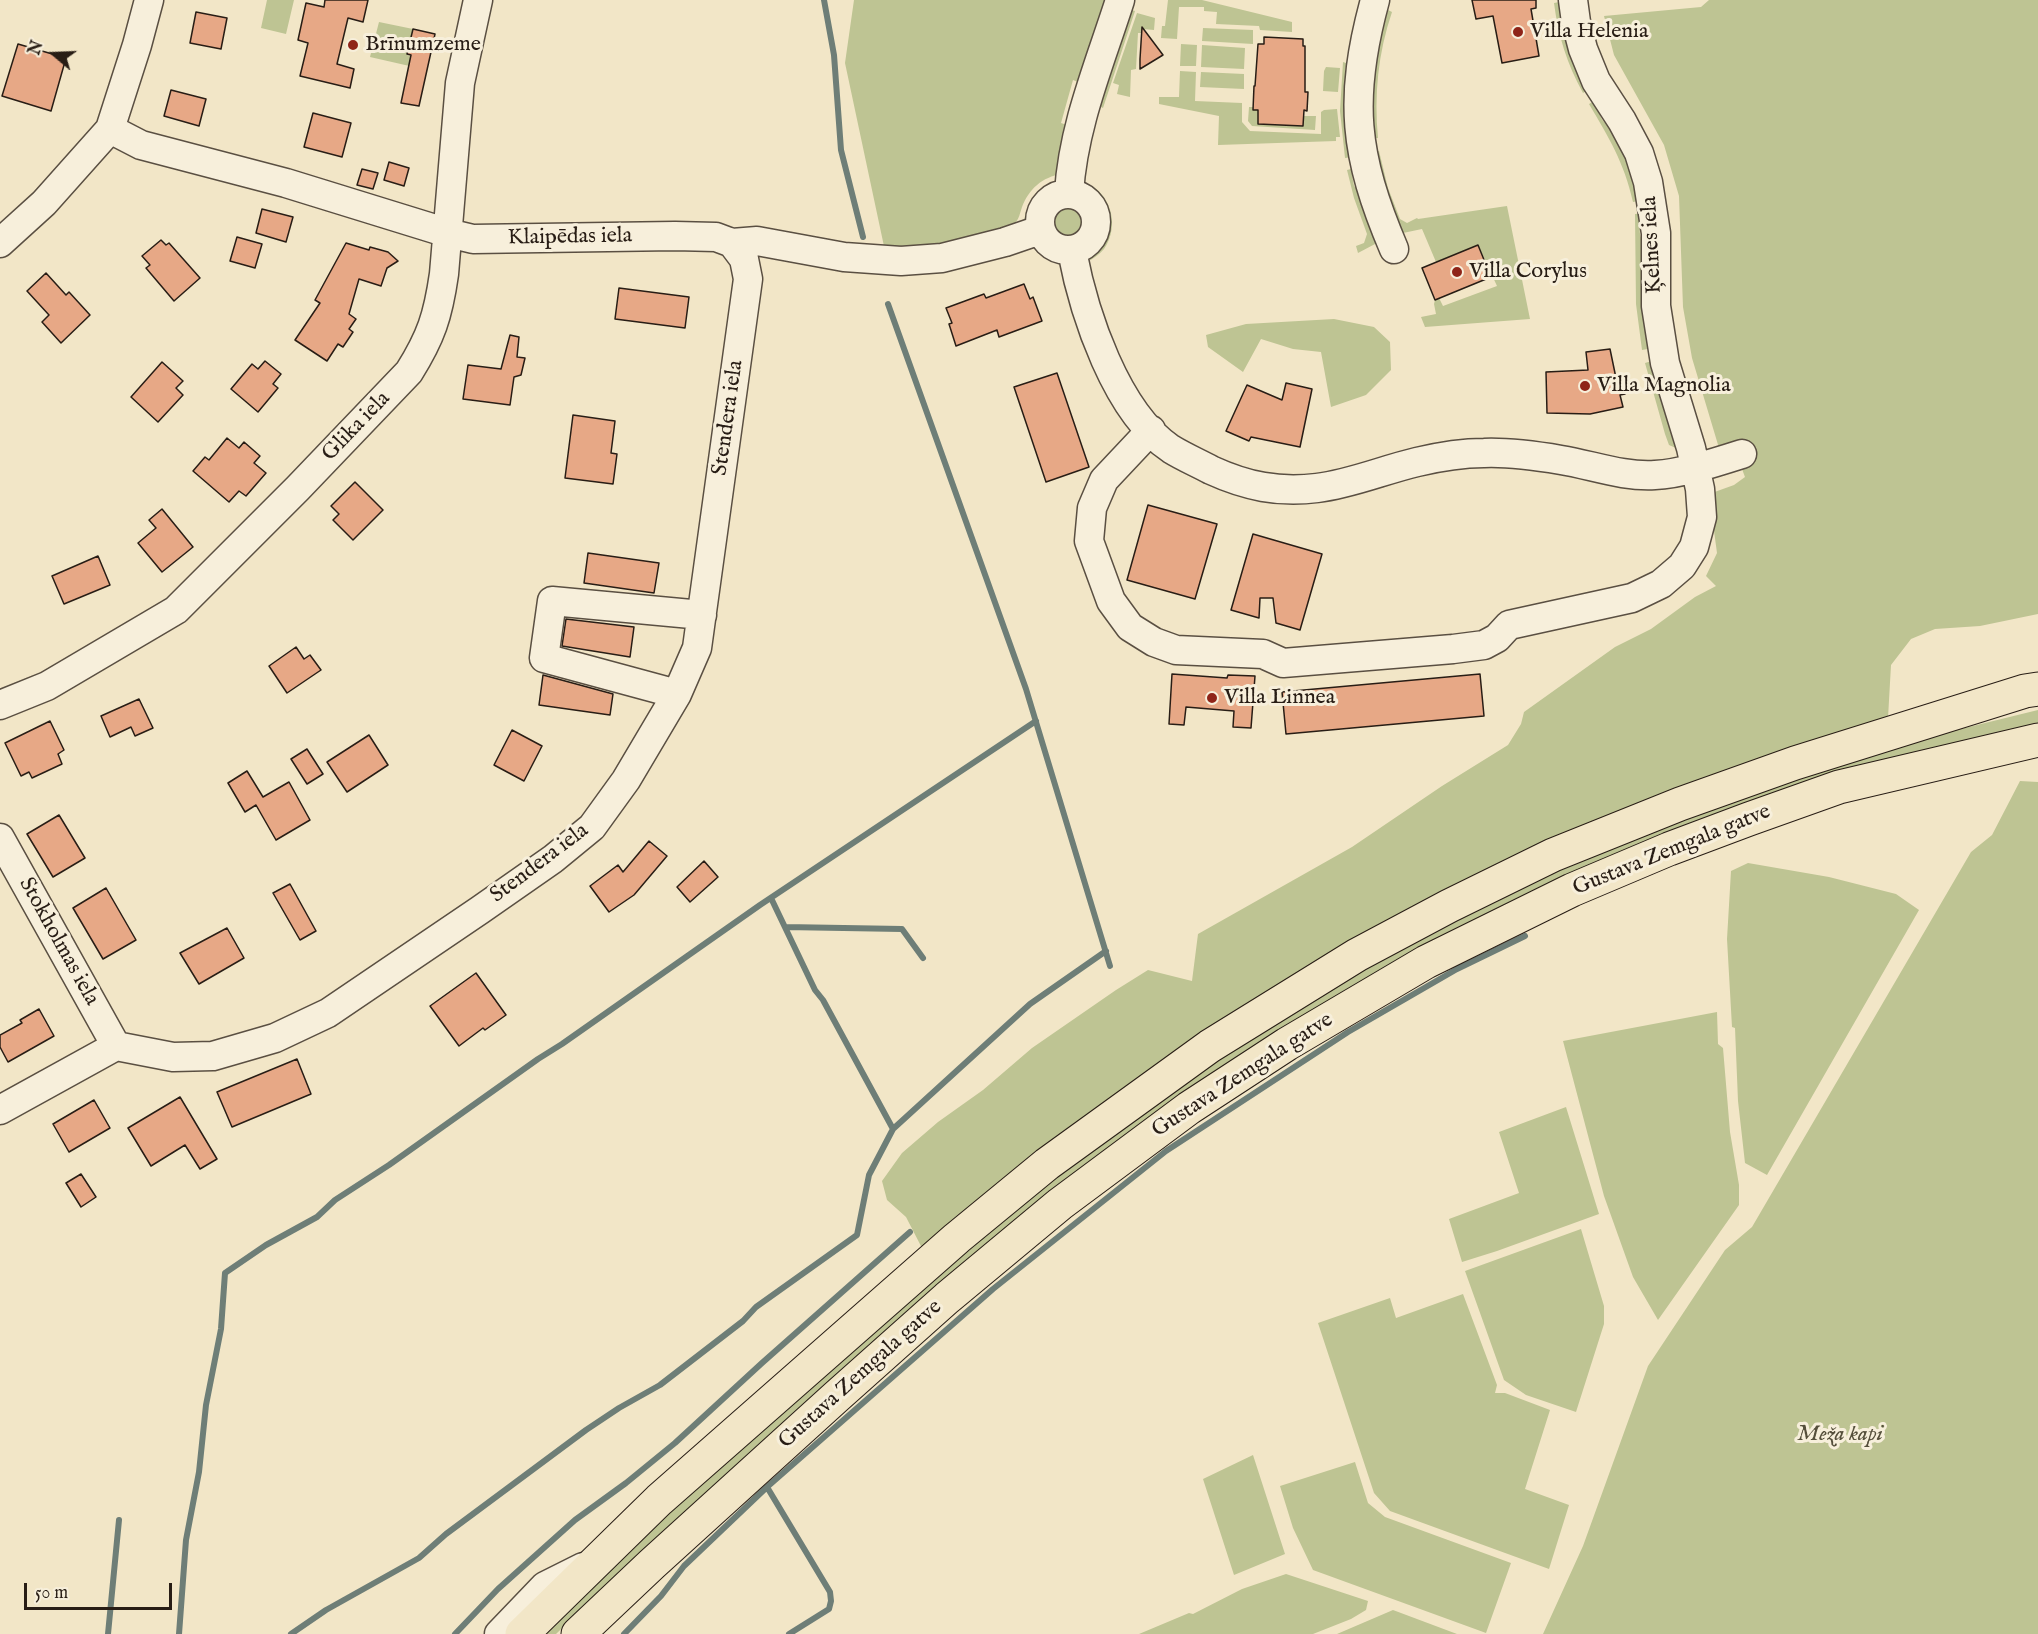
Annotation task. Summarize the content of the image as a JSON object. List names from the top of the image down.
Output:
{
  "streets": {
    "main road": ["Gustava Zemgala gatve"],
    "street": [
      "Klaipēdas iela",
      "Ķelnes iela",
      "Stendera iela",
      "Glika iela",
      "Stokholmas iela"
    ]
  },
  "crossings": [
    ["Klaipēdas iela", "Stendera iela"],
    ["Klaipēdas iela", "Glika iela"],
    ["Stendera iela", "Stokholmas iela"]
  ],
  "parks": ["Meža kapi"],
  "places": [
    "Villa Helenia",
    "Brīnumzeme",
    "Villa Corylus",
    "Villa Magnolia",
    "Villa Linnea"
  ],
  "scale_bar": "50 m",
  "north": "left"
}
